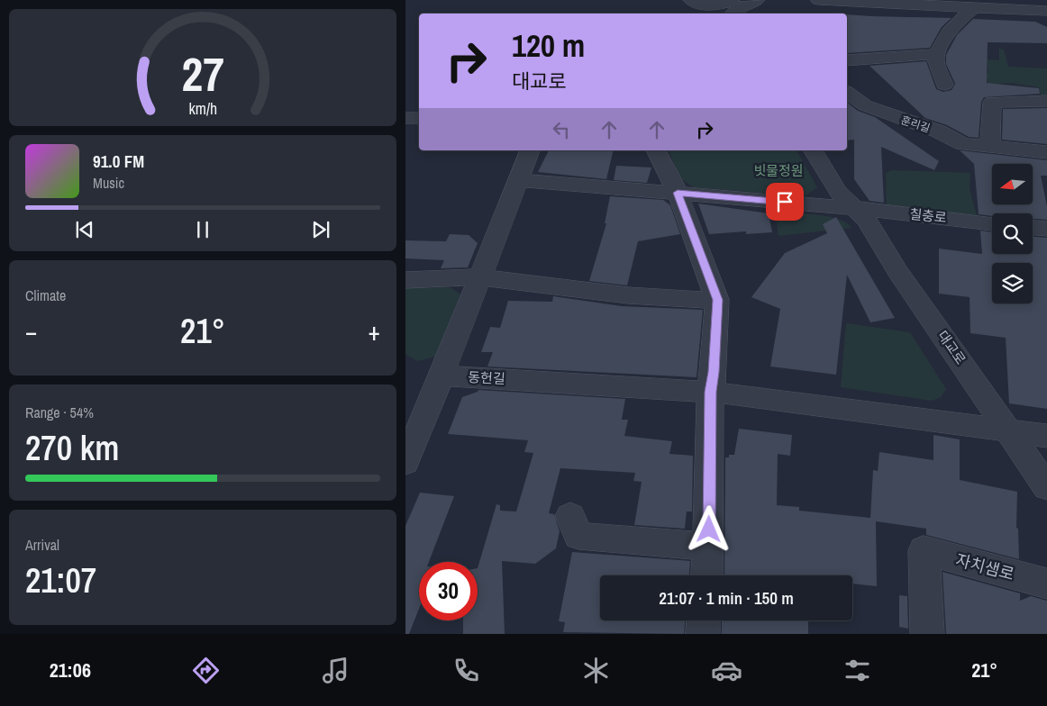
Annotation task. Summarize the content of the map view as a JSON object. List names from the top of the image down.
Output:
{
  "streets": {
    "street": [
      "훈리길",
      "칠충로",
      "대교로",
      "동헌길",
      "자치샘로"
    ]
  },
  "crossings": [
    ["칠충로", "대교로"],
    ["대교로", "동헌길"]
  ],
  "parks": ["빗물정원"],
  "north": "left",
  "page": {
    "turn": ["120 m", "대교로"],
    "song": ["91.0 FM", "Music"],
    "tile": [
      "Climate",
      ["Range · 54%", "270 km"],
      ["Arrival", "21:07"]
    ],
    "heat": ["−", "21°", "+"],
    "limit": "30",
    "trip": "21:07 · 1 min · 150 m",
    "tabs": ["21:06", "21°"],
    "gauge": ["27", "km/h"]
  }
}
